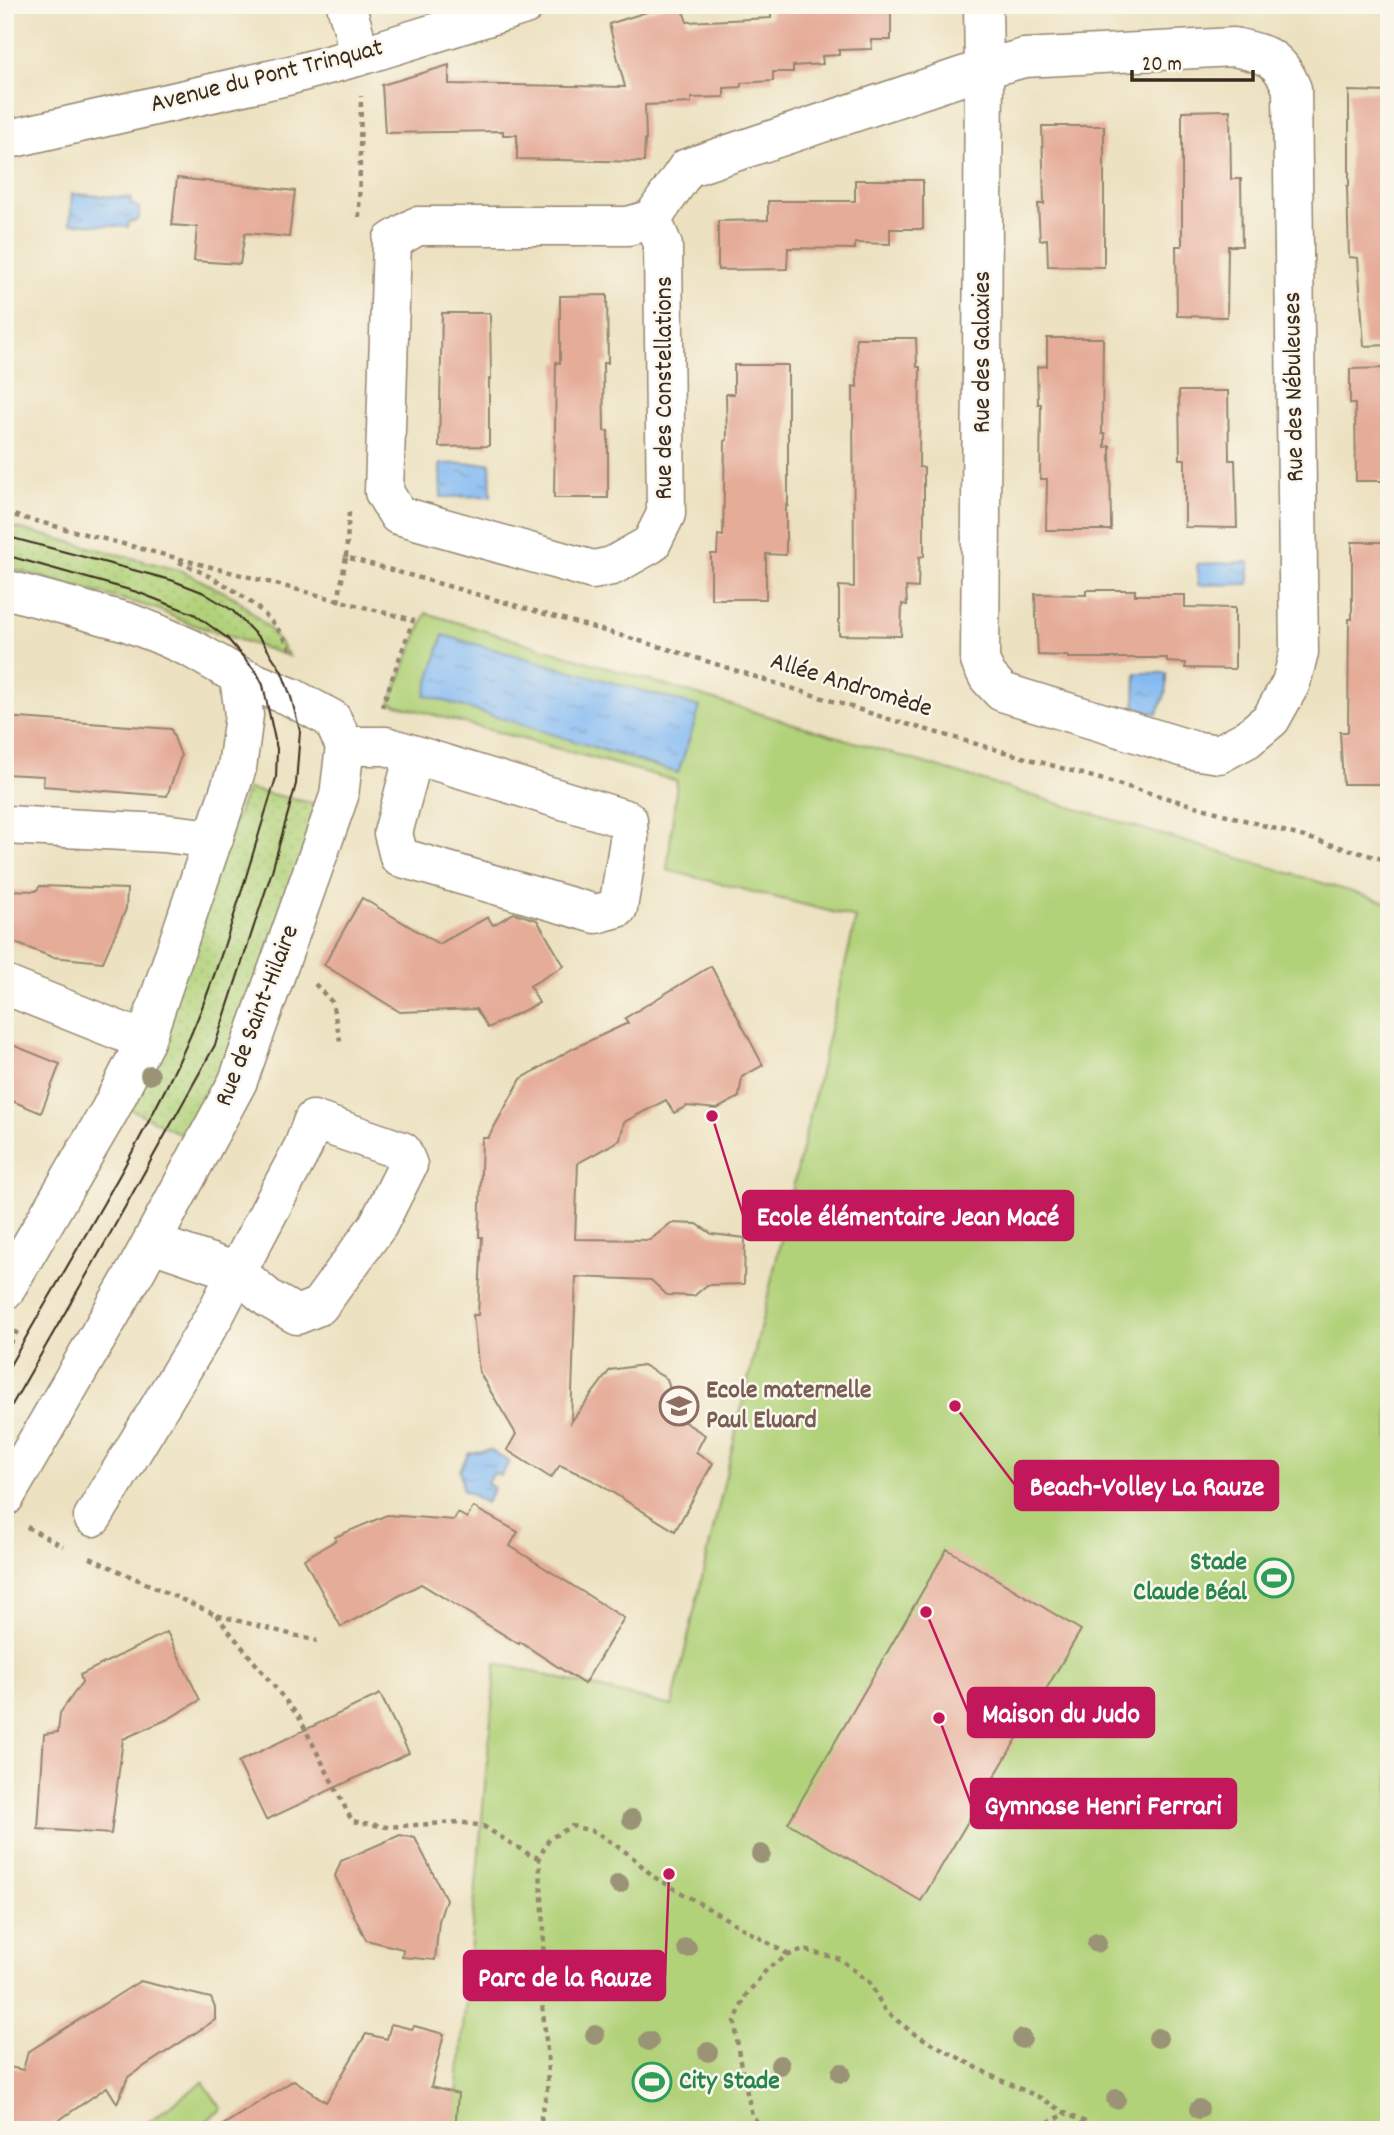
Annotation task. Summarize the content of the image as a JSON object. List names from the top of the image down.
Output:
{
  "streets": {
    "street": [
      "Avenue du Pont Trinquat",
      "Rue des Galaxies",
      "Rue des Nébuleuses",
      "Rue des Constellations",
      "Rue de Saint-Hilaire"
    ],
    "path": ["Allée Andromède"]
  },
  "crossings": [
    ["Rue des Galaxies", "Rue des Nébuleuses"]
  ],
  "places": {
    "other": [
      "Ecole élémentaire Jean Macé",
      "Beach-Volley La Rauze",
      "Maison du Judo",
      "Gymnase Henri Ferrari",
      "Parc de la Rauze"
    ],
    "school or university": ["Ecole maternelle Paul Eluard"],
    "sports": ["Stade Claude Béal", "City Stade"]
  },
  "scale_bar": "20 m"
}
